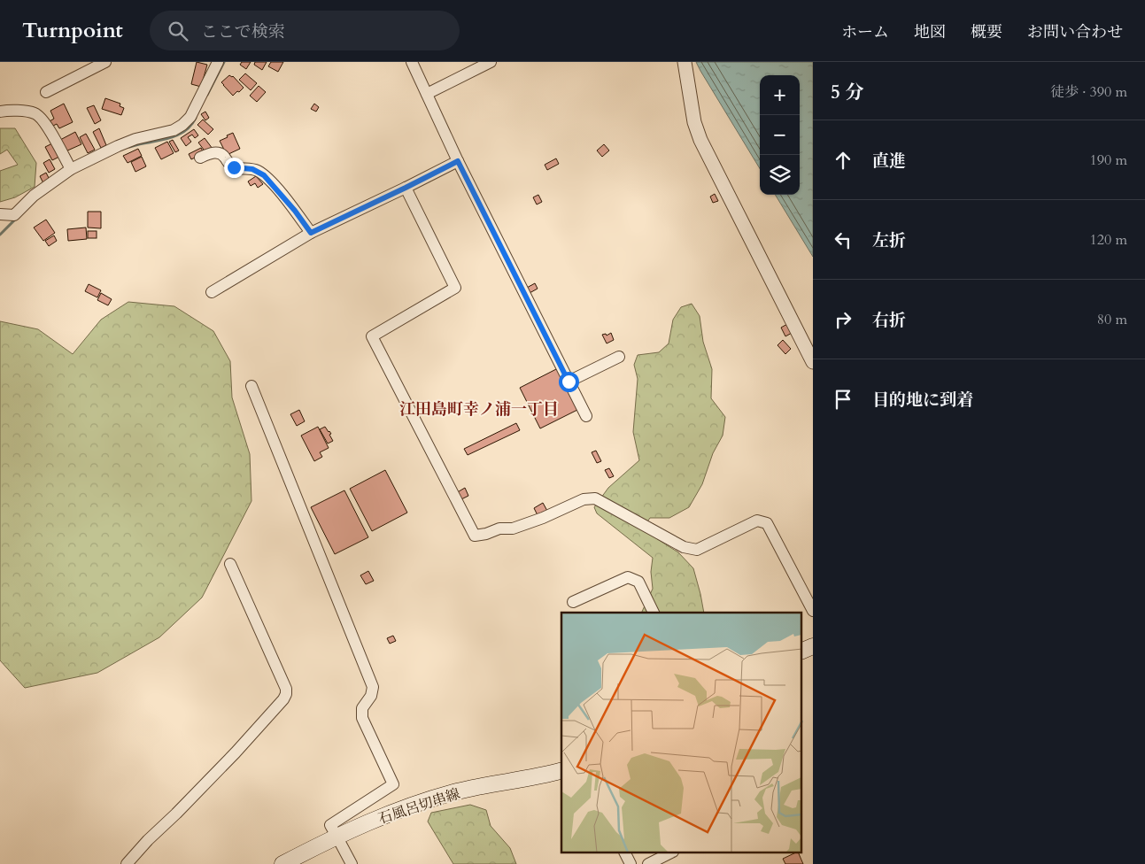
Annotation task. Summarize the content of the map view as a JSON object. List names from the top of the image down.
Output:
{
  "streets": {
    "main road": ["石風呂切串線"]
  },
  "districts": ["江田島町幸ノ浦一丁目"],
  "page": {
    "header": "Turnpoint",
    "search": "ここで検索",
    "nav": [
      "ホーム",
      "地図",
      "概要",
      "お問い合わせ"
    ],
    "heading": ["5 分", "徒歩 · 390 m"],
    "map_buttons": ["+", "−"],
    "list": [
      ["直進", "190 m"],
      ["左折", "120 m"],
      ["右折", "80 m"],
      "目的地に到着"
    ]
  }
}
